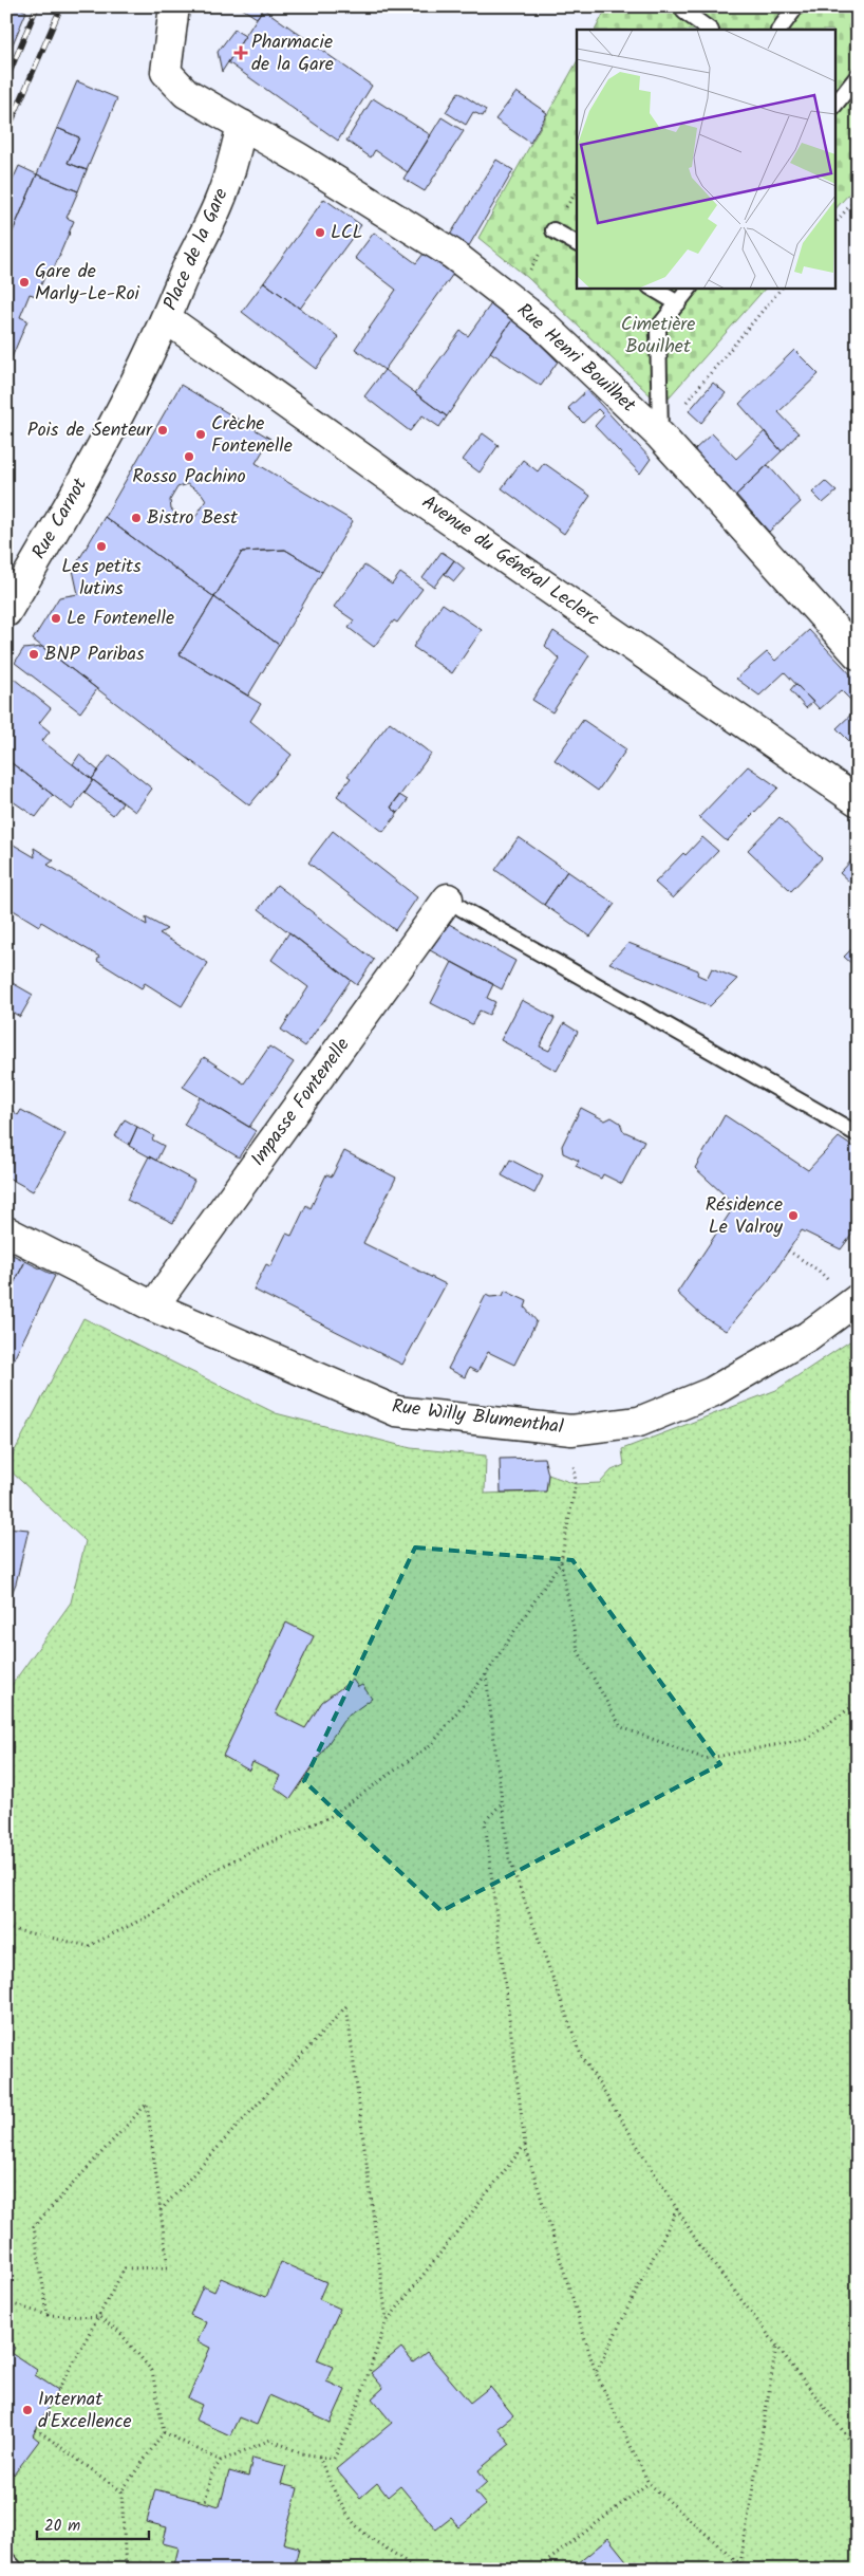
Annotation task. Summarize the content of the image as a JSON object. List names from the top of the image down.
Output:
{
  "streets": {
    "street": [
      "Place de la Gare",
      "Rue Henri Bouilhet",
      "Rue Carnot",
      "Avenue du Général Leclerc",
      "Impasse Fontenelle",
      "Rue Willy Blumenthal"
    ]
  },
  "crossings": [
    ["Place de la Gare", "Rue Henri Bouilhet"],
    ["Place de la Gare", "Rue Carnot"],
    ["Place de la Gare", "Avenue du Général Leclerc"],
    ["Impasse Fontenelle", "Rue Willy Blumenthal"]
  ],
  "parks": ["Cimetière Bouilhet"],
  "places": {
    "health": ["Pharmacie de la Gare"],
    "other": [
      "LCL",
      "Gare de Marly-Le-Roi",
      "Pois de Senteur",
      "Crèche Fontenelle",
      "Rosso Pachino",
      "Bistro Best",
      "Les petits lutins",
      "Le Fontenelle",
      "BNP Paribas",
      "Résidence Le Valroy",
      "Internat d'Excellence"
    ]
  },
  "scale_bar": "20 m"
}
